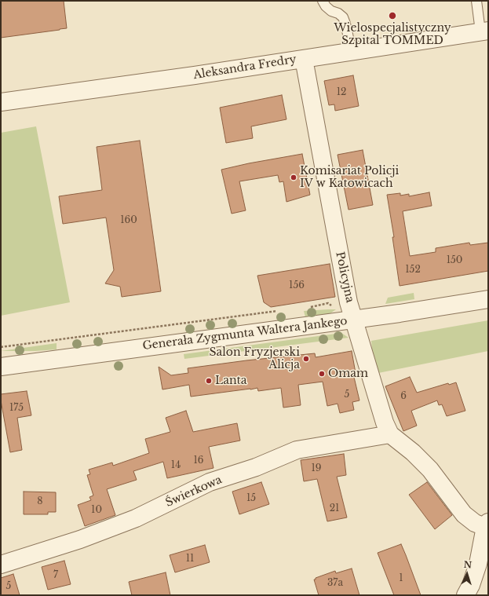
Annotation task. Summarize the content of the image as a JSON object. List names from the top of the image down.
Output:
{
  "streets": {
    "street": [
      "Aleksandra Fredry",
      "Policyjna",
      "Generała Zygmunta Waltera Jankego",
      "Świerkowa"
    ]
  },
  "crossings": [
    ["Aleksandra Fredry", "Policyjna"],
    ["Policyjna", "Generała Zygmunta Waltera Jankego"],
    ["Policyjna", "Świerkowa"]
  ],
  "places": [
    "Wielospecjalistyczny Szpital TOMMED",
    "Komisariat Policji IV w Katowicach",
    "Salon Fryzjerski Alicja",
    "Omam",
    "Lanta"
  ],
  "house_numbers": [
    "12",
    "160",
    "150",
    "152",
    "156",
    "5",
    "6",
    "175",
    "16",
    "14",
    "19",
    "15",
    "8",
    "21",
    "10",
    "11",
    "7",
    "1",
    "37a",
    "5"
  ],
  "north": "top"
}
